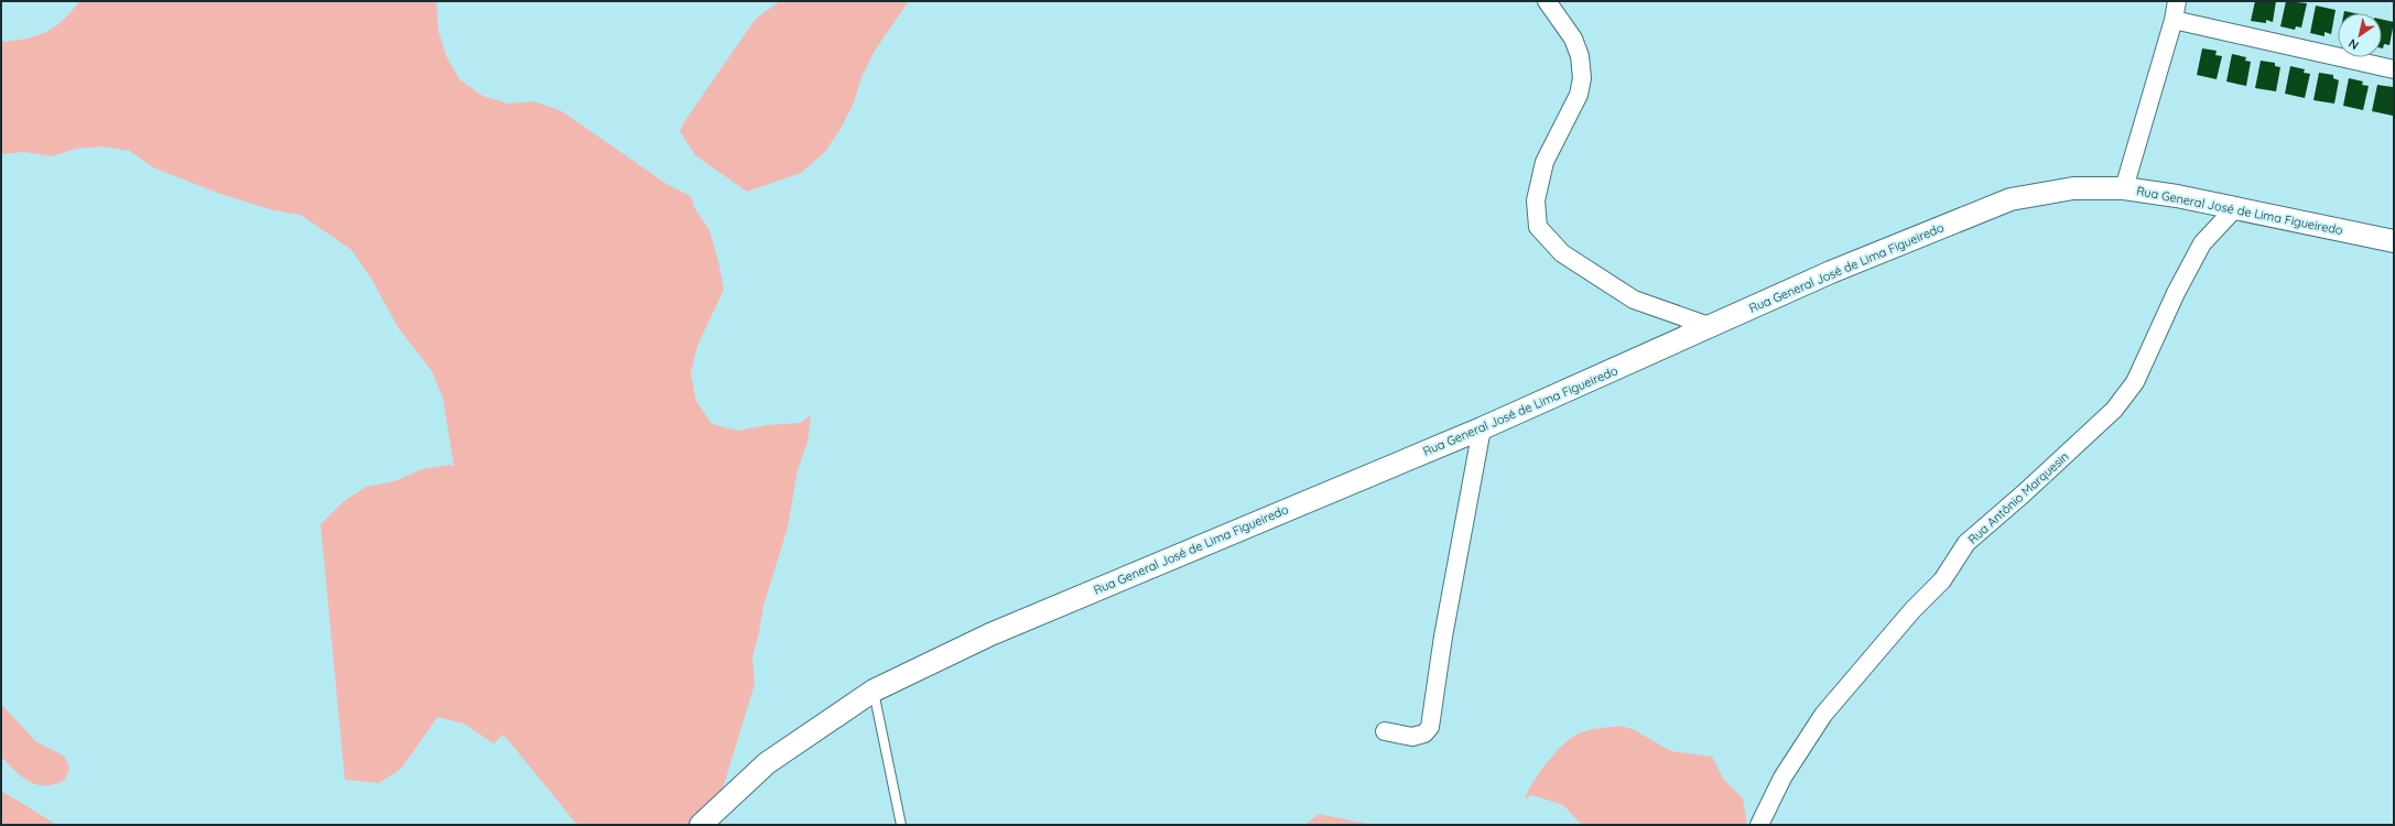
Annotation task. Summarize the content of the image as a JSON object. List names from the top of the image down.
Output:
{
  "streets": {
    "street": ["Rua General José de Lima Figueiredo", "Rua Antônio Marquesin"]
  },
  "crossings": [
    ["Rua General José de Lima Figueiredo", "Rua Antônio Marquesin"]
  ],
  "north": "bottom left"
}
